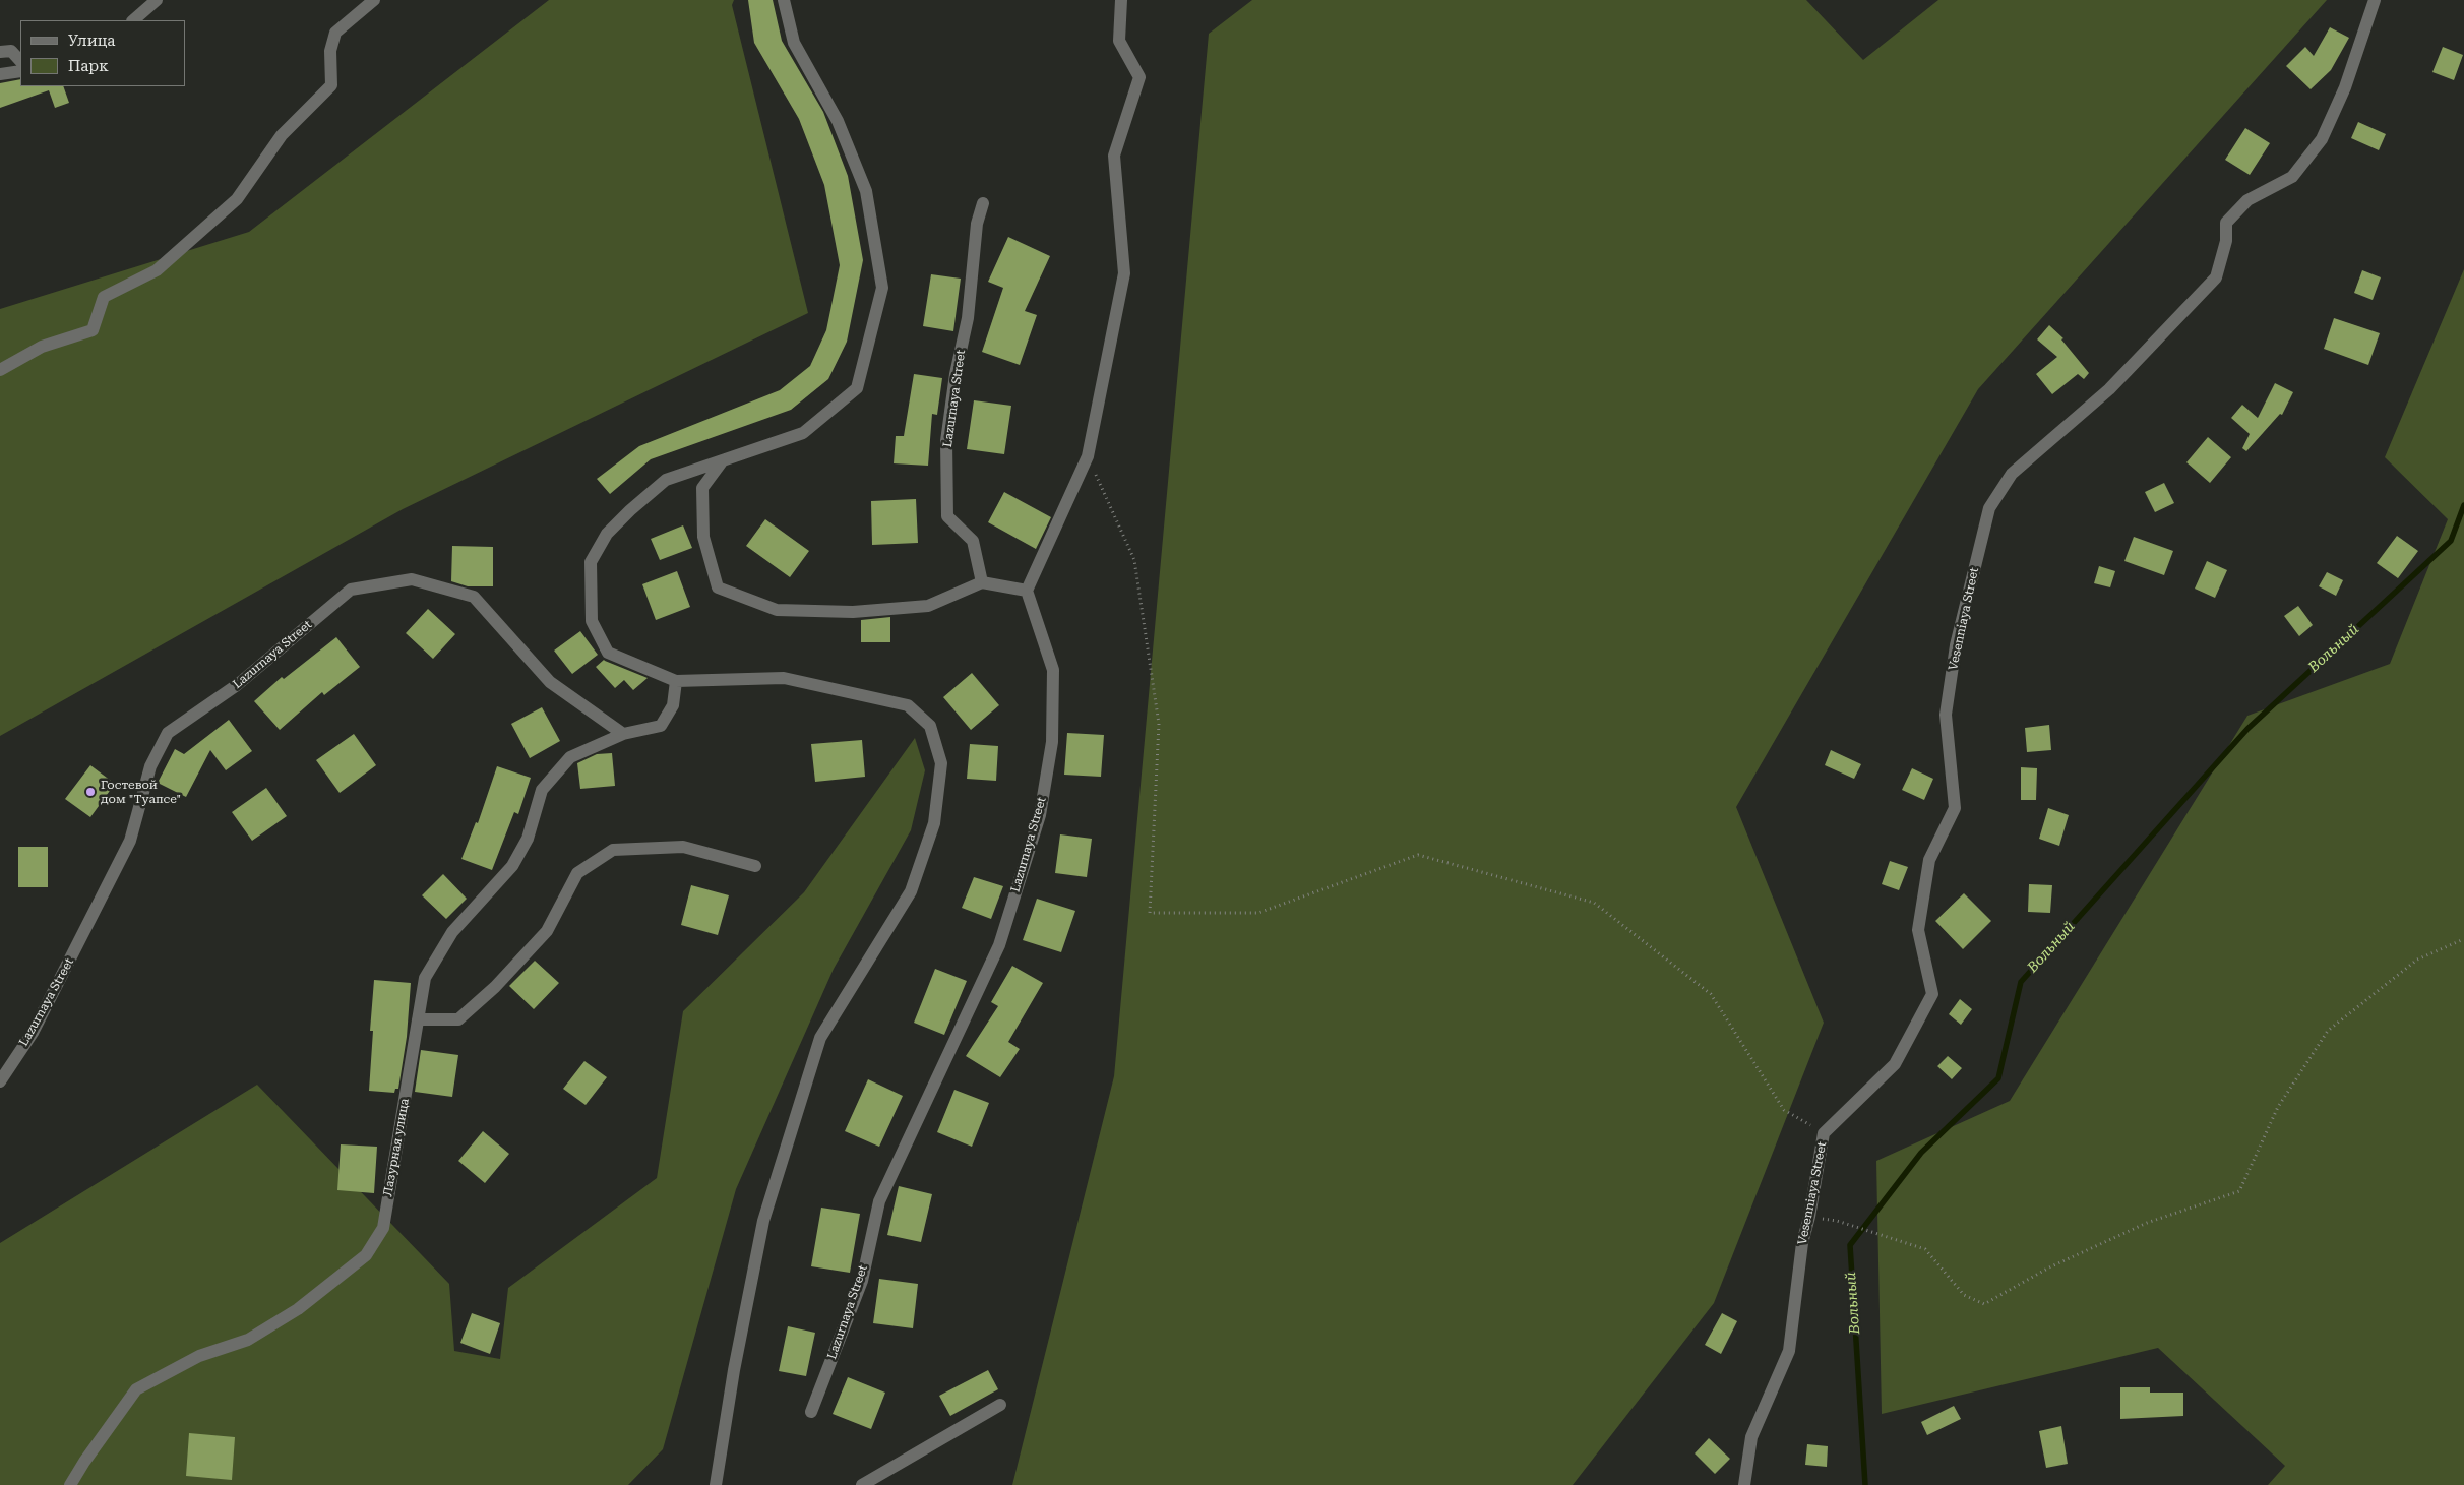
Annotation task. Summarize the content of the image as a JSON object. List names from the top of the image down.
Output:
{
  "streets": {
    "street": ["Lazurnaya Street", "Vesenniaya Street", "Лазурная улица"]
  },
  "crossings": [
    ["Lazurnaya Street", "Лазурная улица"]
  ],
  "water": ["Вольный"],
  "places": ["Гостевой дом \"Туапсе\""],
  "legend": ["Улица", "Парк"]
}
